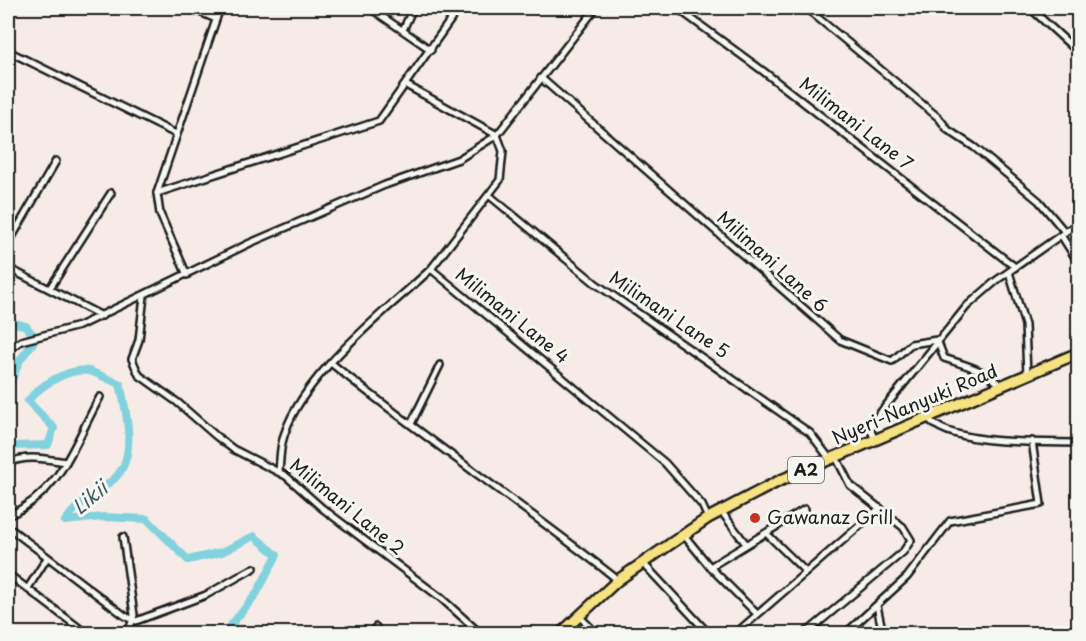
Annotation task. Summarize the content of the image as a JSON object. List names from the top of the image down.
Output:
{
  "streets": {
    "highway": ["Nyeri-Nanyuki Road", "A2"],
    "street": [
      "Milimani Lane 7",
      "Milimani Lane 6",
      "Milimani Lane 5",
      "Milimani Lane 4",
      "Milimani Lane 2"
    ]
  },
  "crossings": [
    ["Milimani Lane 5", "Nyeri-Nanyuki Road"],
    ["Milimani Lane 4", "Nyeri-Nanyuki Road"],
    ["Milimani Lane 4", "Milimani Lane 2"]
  ],
  "water": ["Likii"],
  "places": ["Gawanaz Grill"]
}
